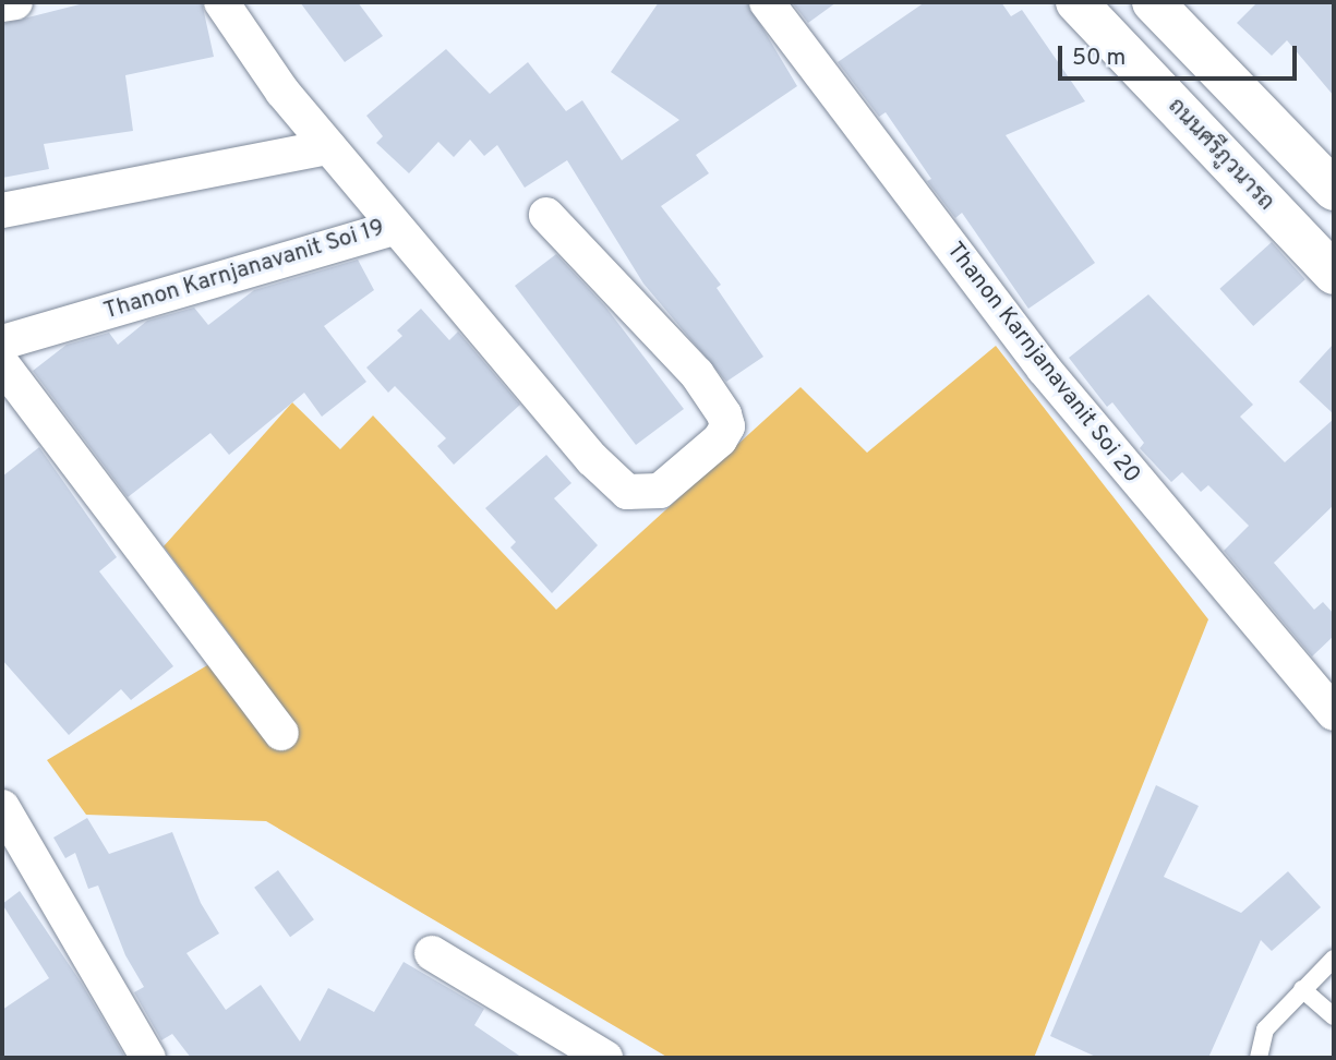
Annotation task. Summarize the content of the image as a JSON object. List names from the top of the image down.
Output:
{
  "streets": {
    "main road": ["ถนนศรีภูวนารถ"],
    "street": ["Thanon Karnjanavanit Soi 19", "Thanon Karnjanavanit Soi 20"]
  },
  "scale_bar": "50 m"
}
